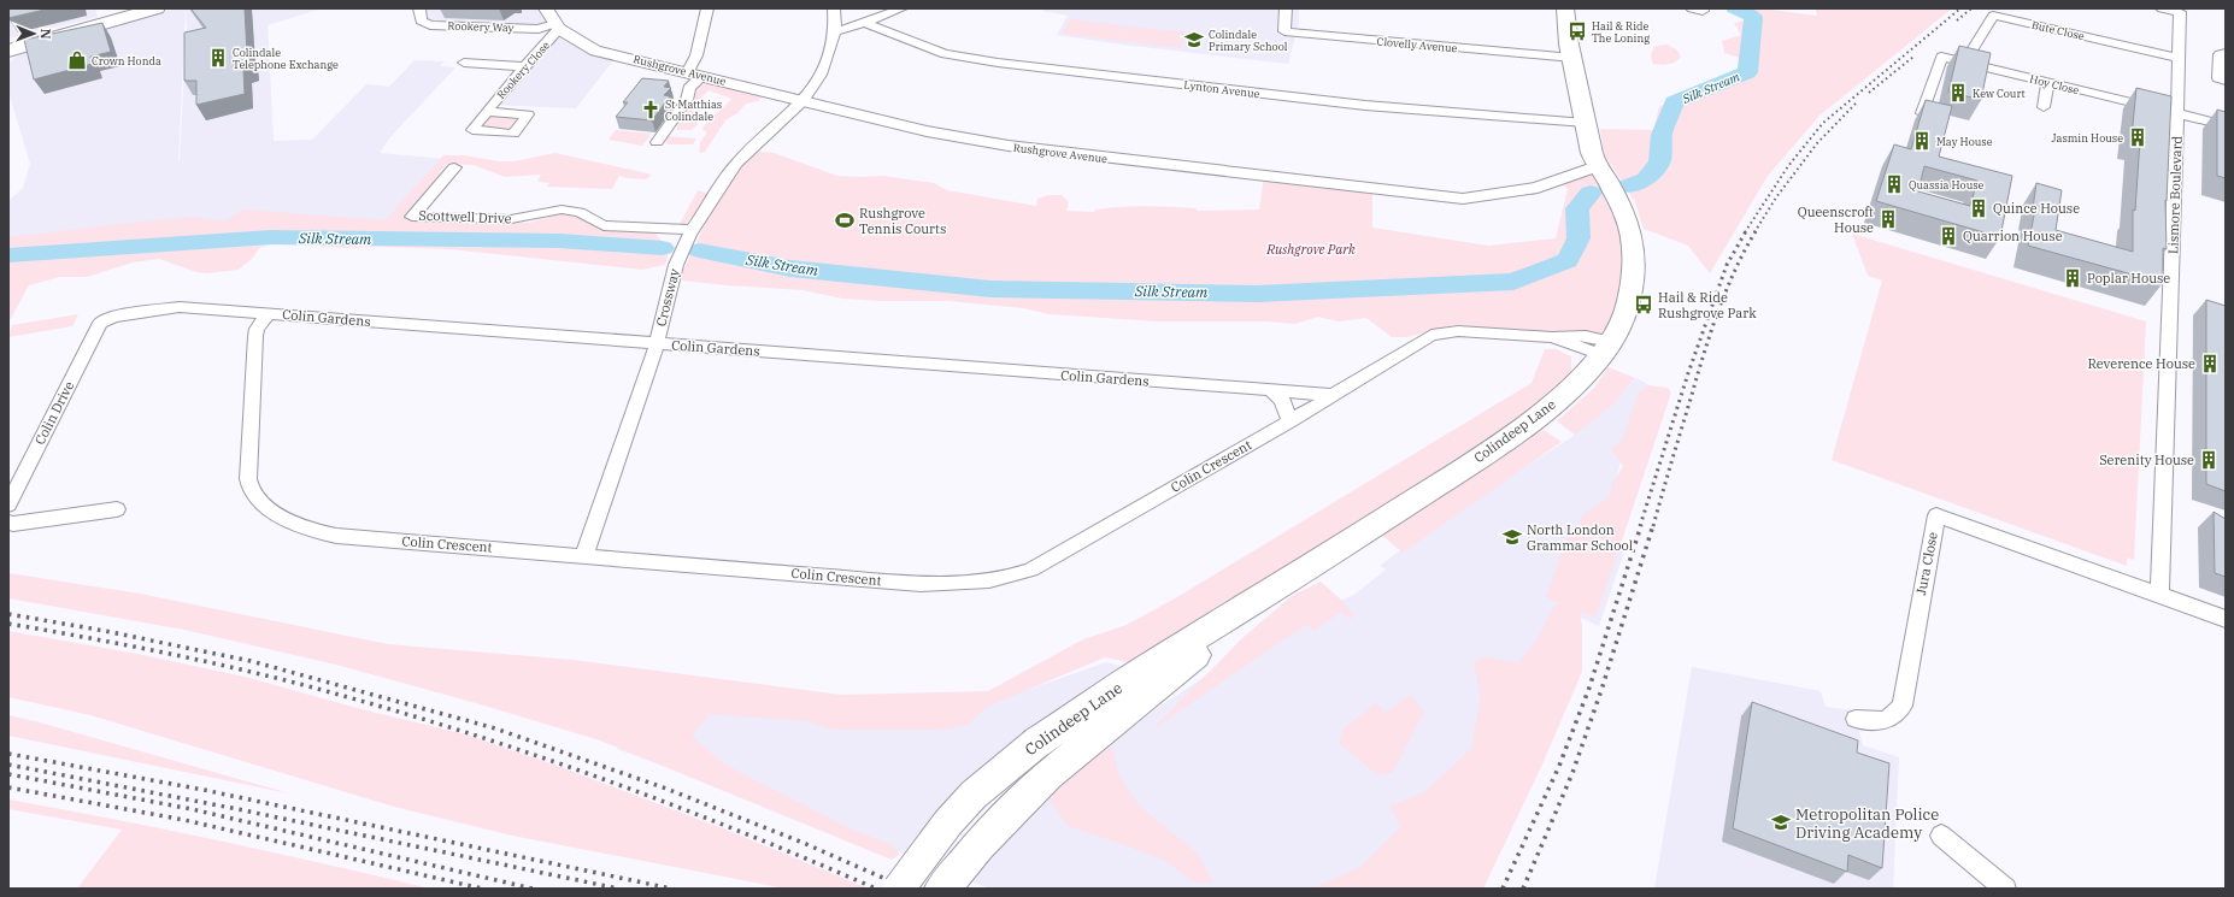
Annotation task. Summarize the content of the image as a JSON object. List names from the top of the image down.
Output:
{
  "streets": {
    "main road": ["Colindeep Lane"],
    "street": [
      "Rookery Way",
      "Bute Close",
      "Clovelly Avenue",
      "Rookery Close",
      "Rushgrove Avenue",
      "Hoy Close",
      "Lynton Avenue",
      "Lismore Boulevard",
      "Scottwell Drive",
      "Crossway",
      "Colin Gardens",
      "Colin Drive",
      "Colin Crescent",
      "Jura Close"
    ]
  },
  "crossings": [
    ["Rookery Way", "Rookery Close"],
    ["Rookery Way", "Rushgrove Avenue"],
    ["Bute Close", "Hoy Close"],
    ["Bute Close", "Lismore Boulevard"],
    ["Clovelly Avenue", "Colindeep Lane"],
    ["Rookery Close", "Rushgrove Avenue"],
    ["Rushgrove Avenue", "Crossway"],
    ["Rushgrove Avenue", "Colindeep Lane"],
    ["Hoy Close", "Lismore Boulevard"],
    ["Lynton Avenue", "Colindeep Lane"],
    ["Lismore Boulevard", "Jura Close"],
    ["Scottwell Drive", "Crossway"],
    ["Crossway", "Colin Gardens"],
    ["Crossway", "Colin Crescent"],
    ["Colin Gardens", "Colin Drive"],
    ["Colin Gardens", "Colin Crescent"],
    ["Colindeep Lane", "Colin Crescent"]
  ],
  "water": ["Silk Stream"],
  "parks": ["Rushgrove Park"],
  "places": {
    "bus stop": ["Hail & Ride The Loning", "Hail & Ride Rushgrove Park"],
    "school or university": ["Colindale Primary School", "North London Grammar School", "Metropolitan Police Driving Academy"],
    "building": [
      "Colindale Telephone Exchange",
      "Kew Court",
      "Jasmin House",
      "May House",
      "Quassia House",
      "Quince House",
      "Queenscroft House",
      "Quarrion House",
      "Poplar House",
      "Reverence House",
      "Serenity House"
    ],
    "shop": ["Crown Honda"],
    "church": ["St Matthias Colindale"],
    "sports": ["Rushgrove Tennis Courts"]
  },
  "north": "right"
}
